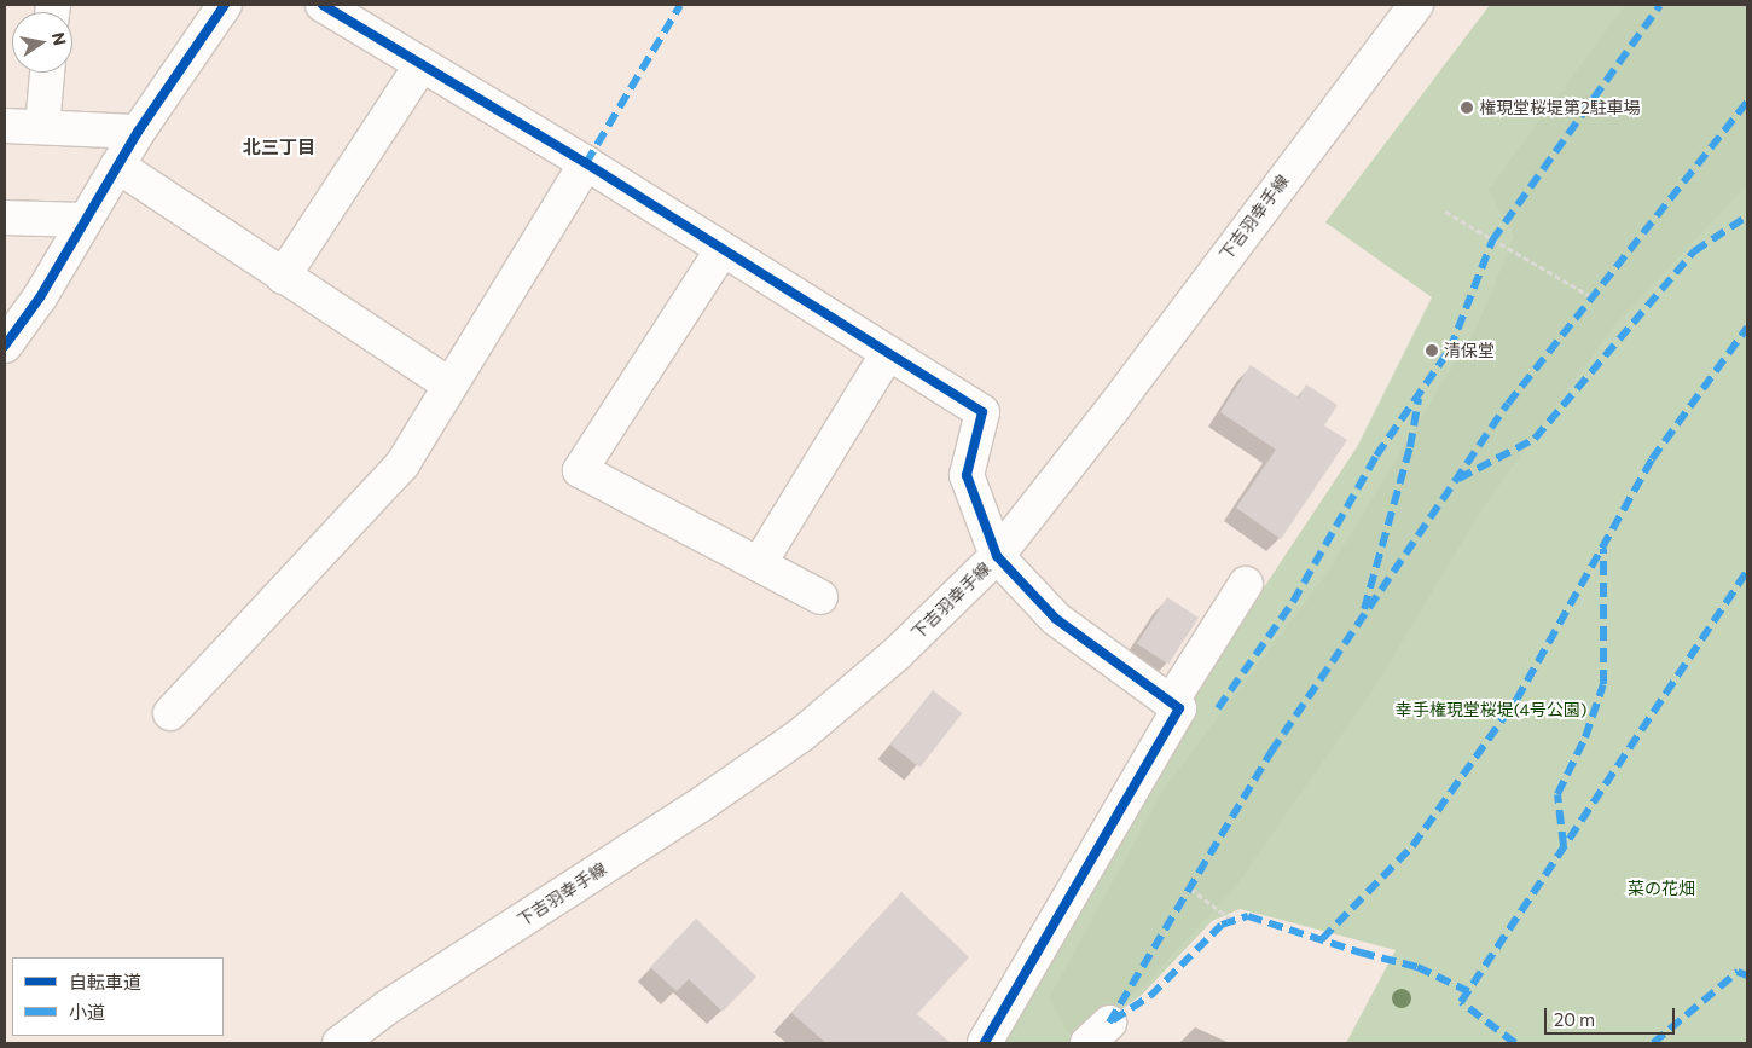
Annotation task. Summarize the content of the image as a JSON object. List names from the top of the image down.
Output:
{
  "streets": {
    "street": ["下吉羽幸手線"]
  },
  "districts": ["北三丁目"],
  "parks": ["幸手権現堂桜堤(4号公園)", "菜の花畑"],
  "places": ["権現堂桜堤第2駐車場", "清保堂"],
  "legend": ["自転車道", "小道"],
  "scale_bar": "20 m",
  "north": "right"
}
